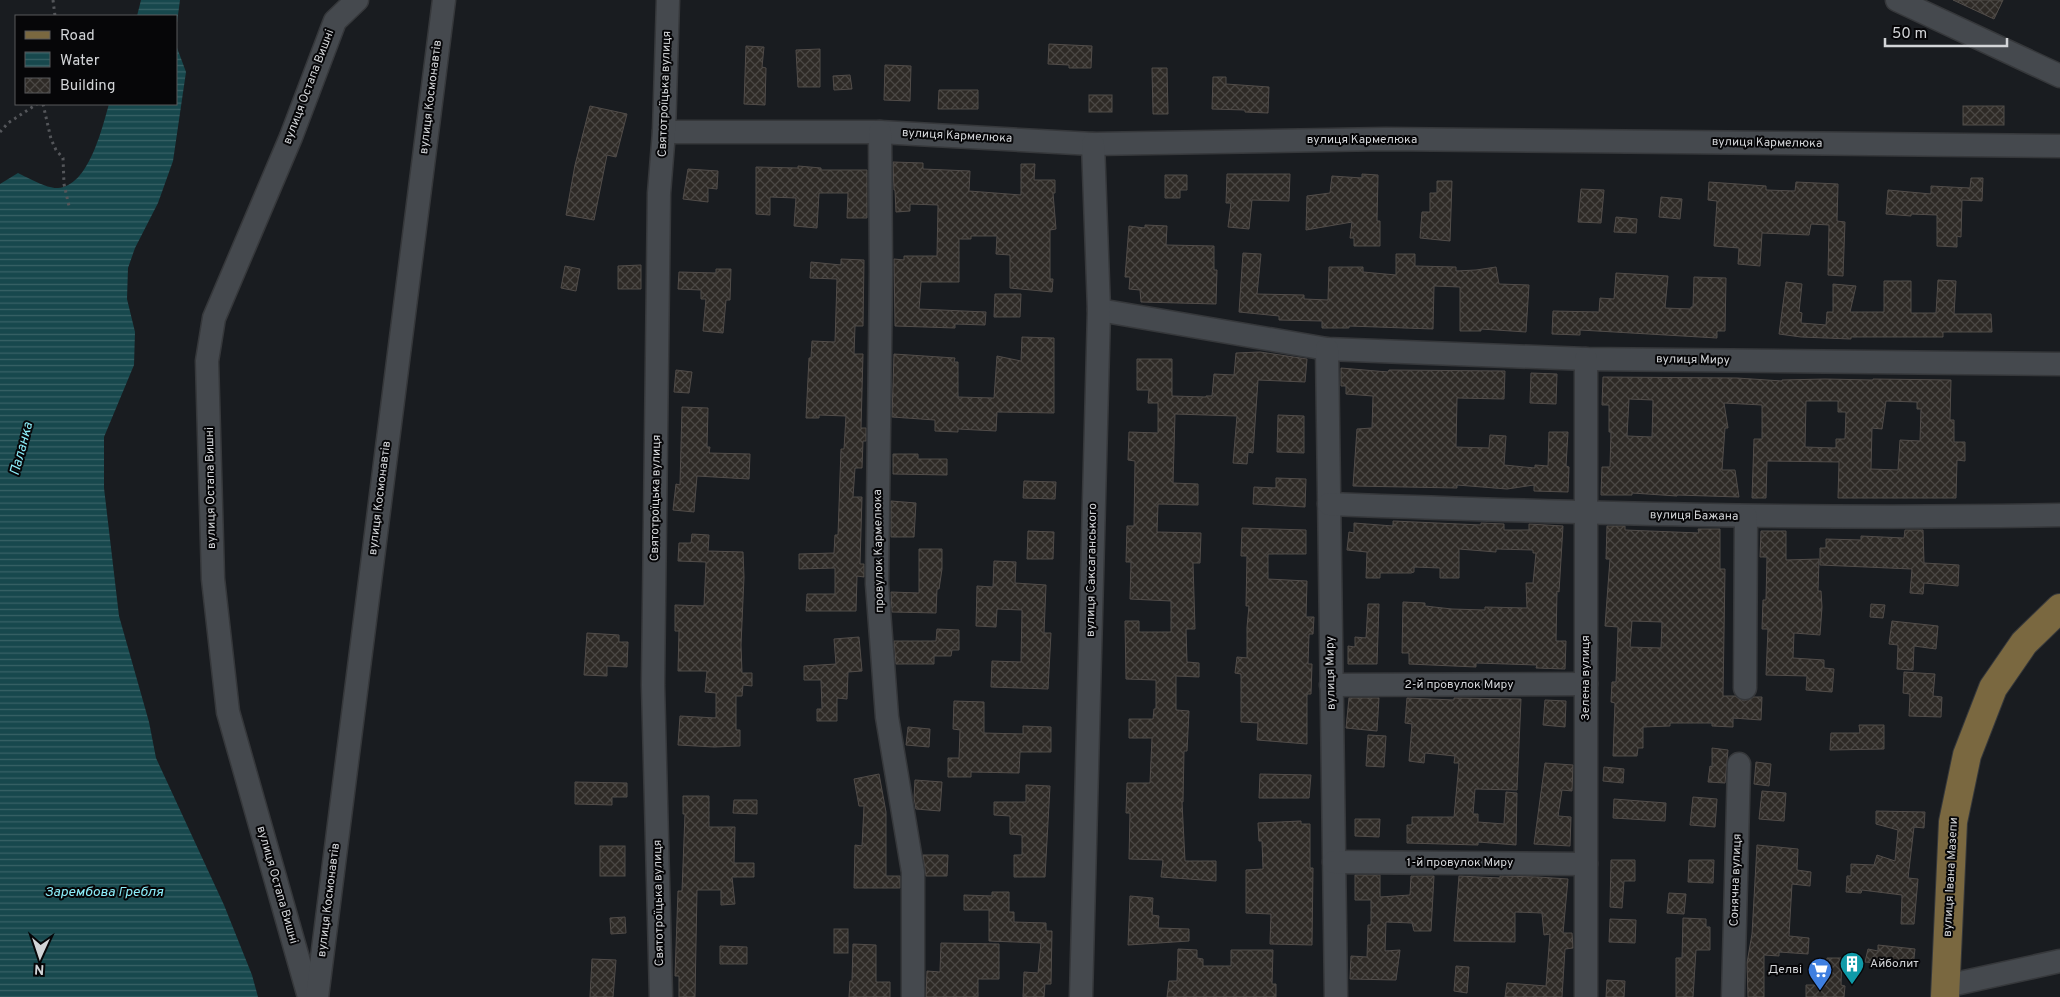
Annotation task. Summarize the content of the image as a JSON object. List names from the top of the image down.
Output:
{
  "streets": {
    "main road": ["вулиця Івана Мазепи"],
    "street": [
      "вулиця Остапа Вишні",
      "Святотроїцька вулиця",
      "вулиця Космонавтів",
      "вулиця Кармелюка",
      "вулиця Миру",
      "вулиця Бажана",
      "провулок Кармелюка",
      "вулиця Саксаганського",
      "Зелена вулиця",
      "2-й провулок Миру",
      "1-й провулок Миру",
      "Сонячна вулиця"
    ]
  },
  "crossings": [
    ["Святотроїцька вулиця", "вулиця Кармелюка"],
    ["вулиця Кармелюка", "провулок Кармелюка"],
    ["вулиця Кармелюка", "вулиця Саксаганського"],
    ["вулиця Миру", "вулиця Бажана"],
    ["вулиця Миру", "вулиця Саксаганського"],
    ["вулиця Миру", "Зелена вулиця"],
    ["вулиця Миру", "2-й провулок Миру"],
    ["вулиця Миру", "1-й провулок Миру"],
    ["вулиця Бажана", "Зелена вулиця"],
    ["Зелена вулиця", "2-й провулок Миру"],
    ["Зелена вулиця", "1-й провулок Миру"]
  ],
  "water": ["Паланка", "Зарембова Гребля"],
  "places": {
    "building": ["Айболит"],
    "supermarket": ["Делві"]
  },
  "legend": ["Road", "Water", "Building"],
  "scale_bar": "50 m",
  "north": "bottom"
}
